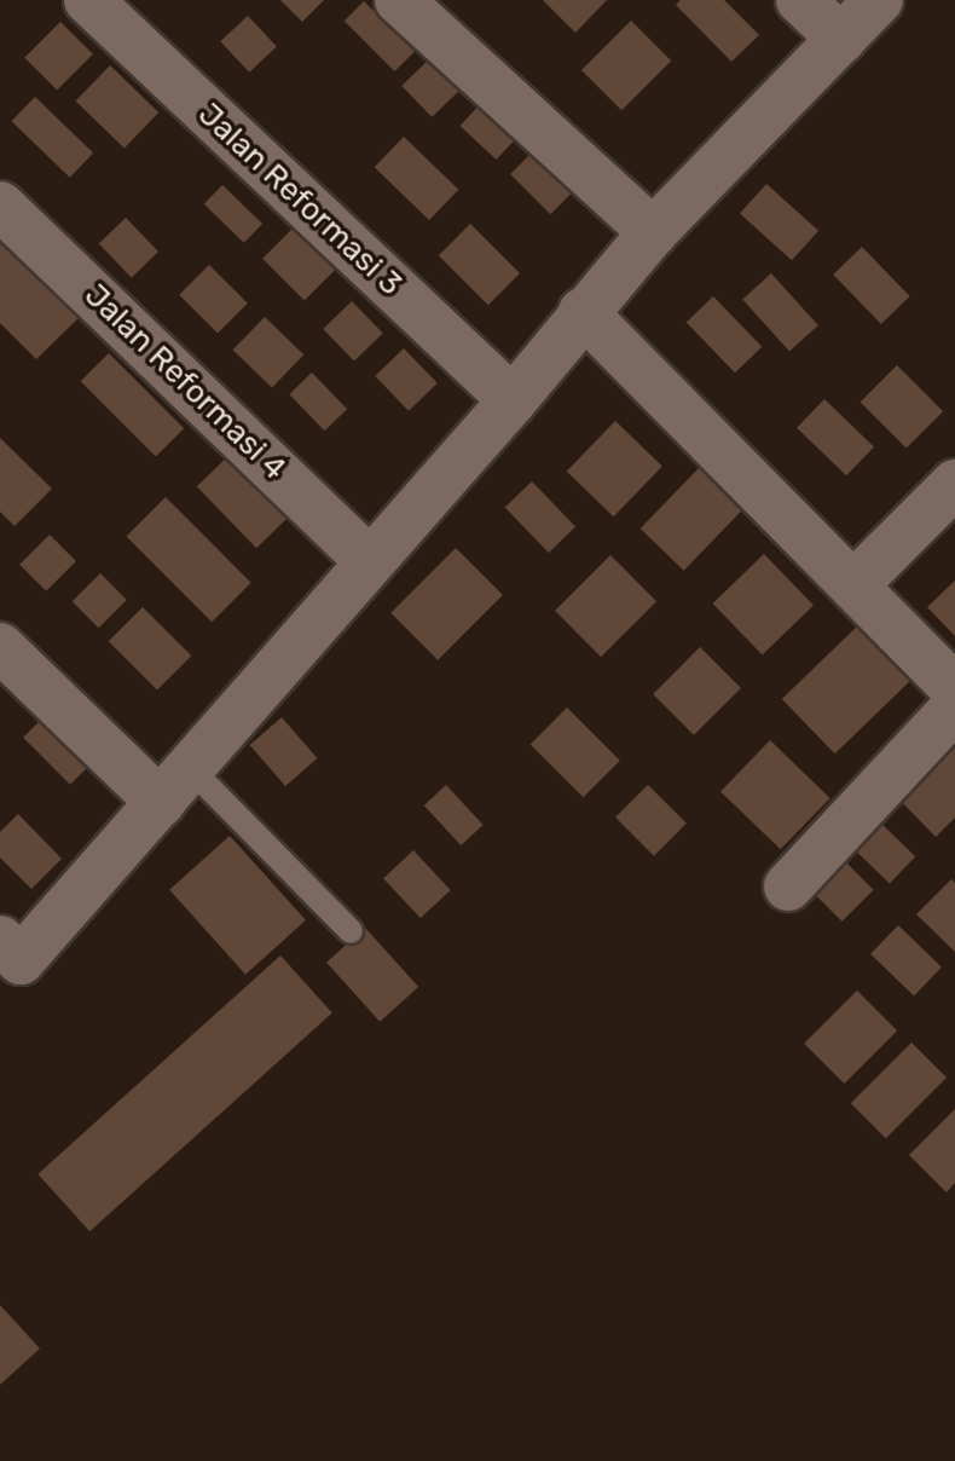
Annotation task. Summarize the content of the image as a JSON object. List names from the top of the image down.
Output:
{
  "streets": {
    "street": ["Jalan Reformasi 3", "Jalan Reformasi 4"]
  }
}
